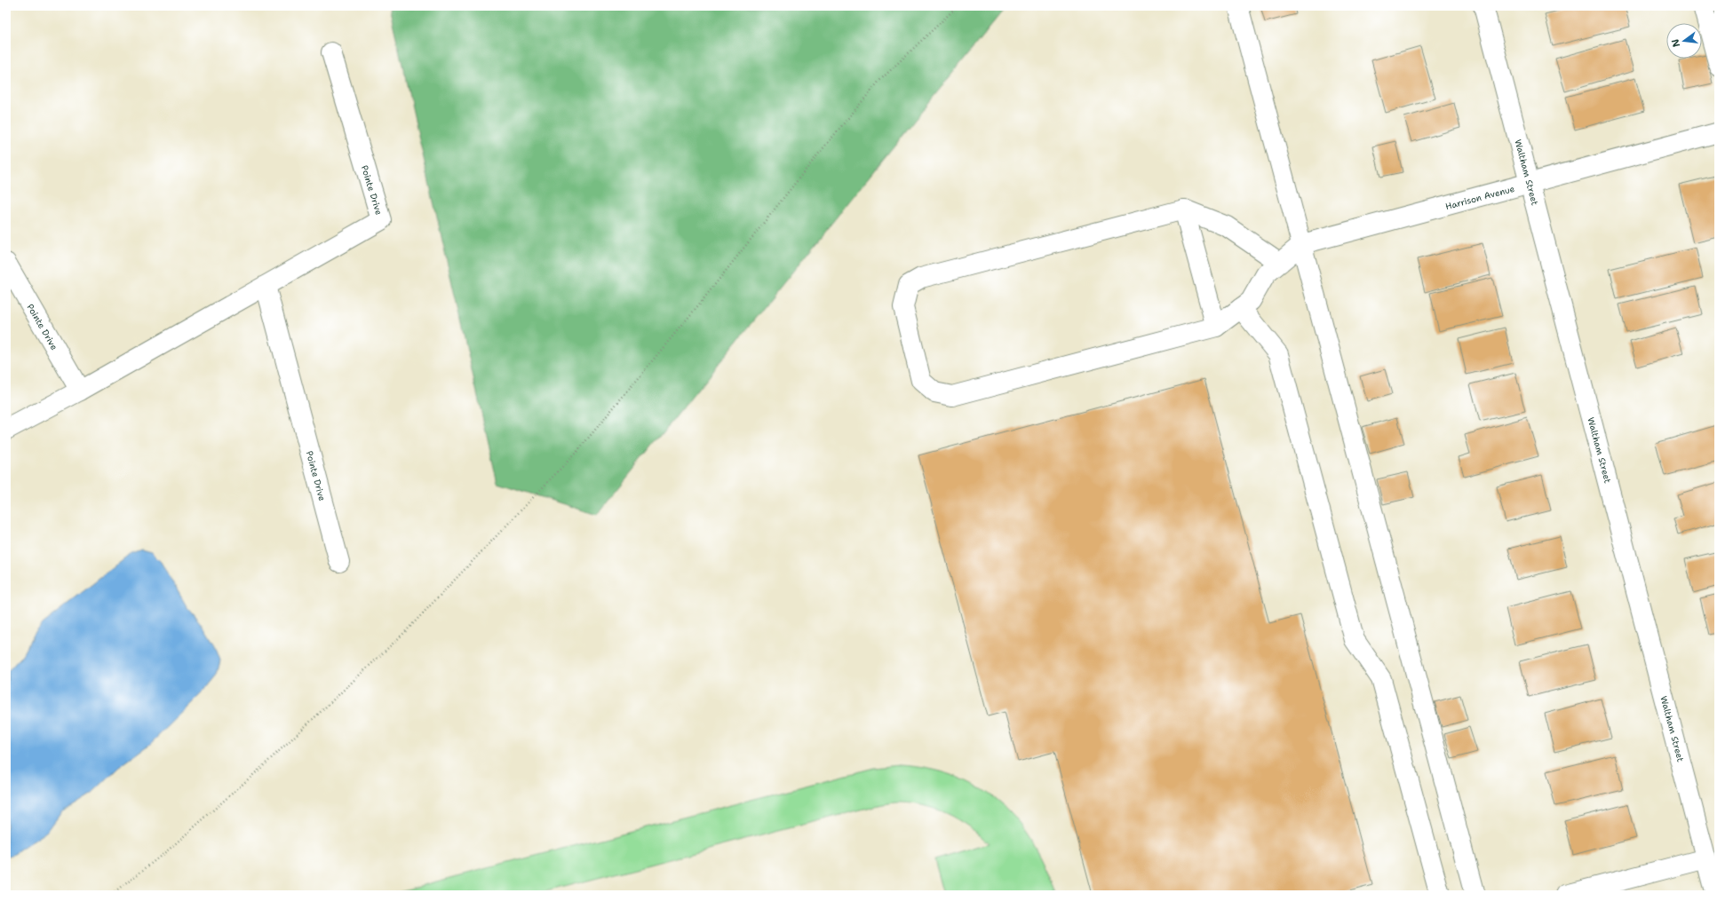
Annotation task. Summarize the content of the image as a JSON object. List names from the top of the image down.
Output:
{
  "streets": {
    "street": ["Waltham Street", "Pointe Drive", "Harrison Avenue"]
  },
  "crossings": [
    ["Waltham Street", "Harrison Avenue"]
  ],
  "north": "left"
}
